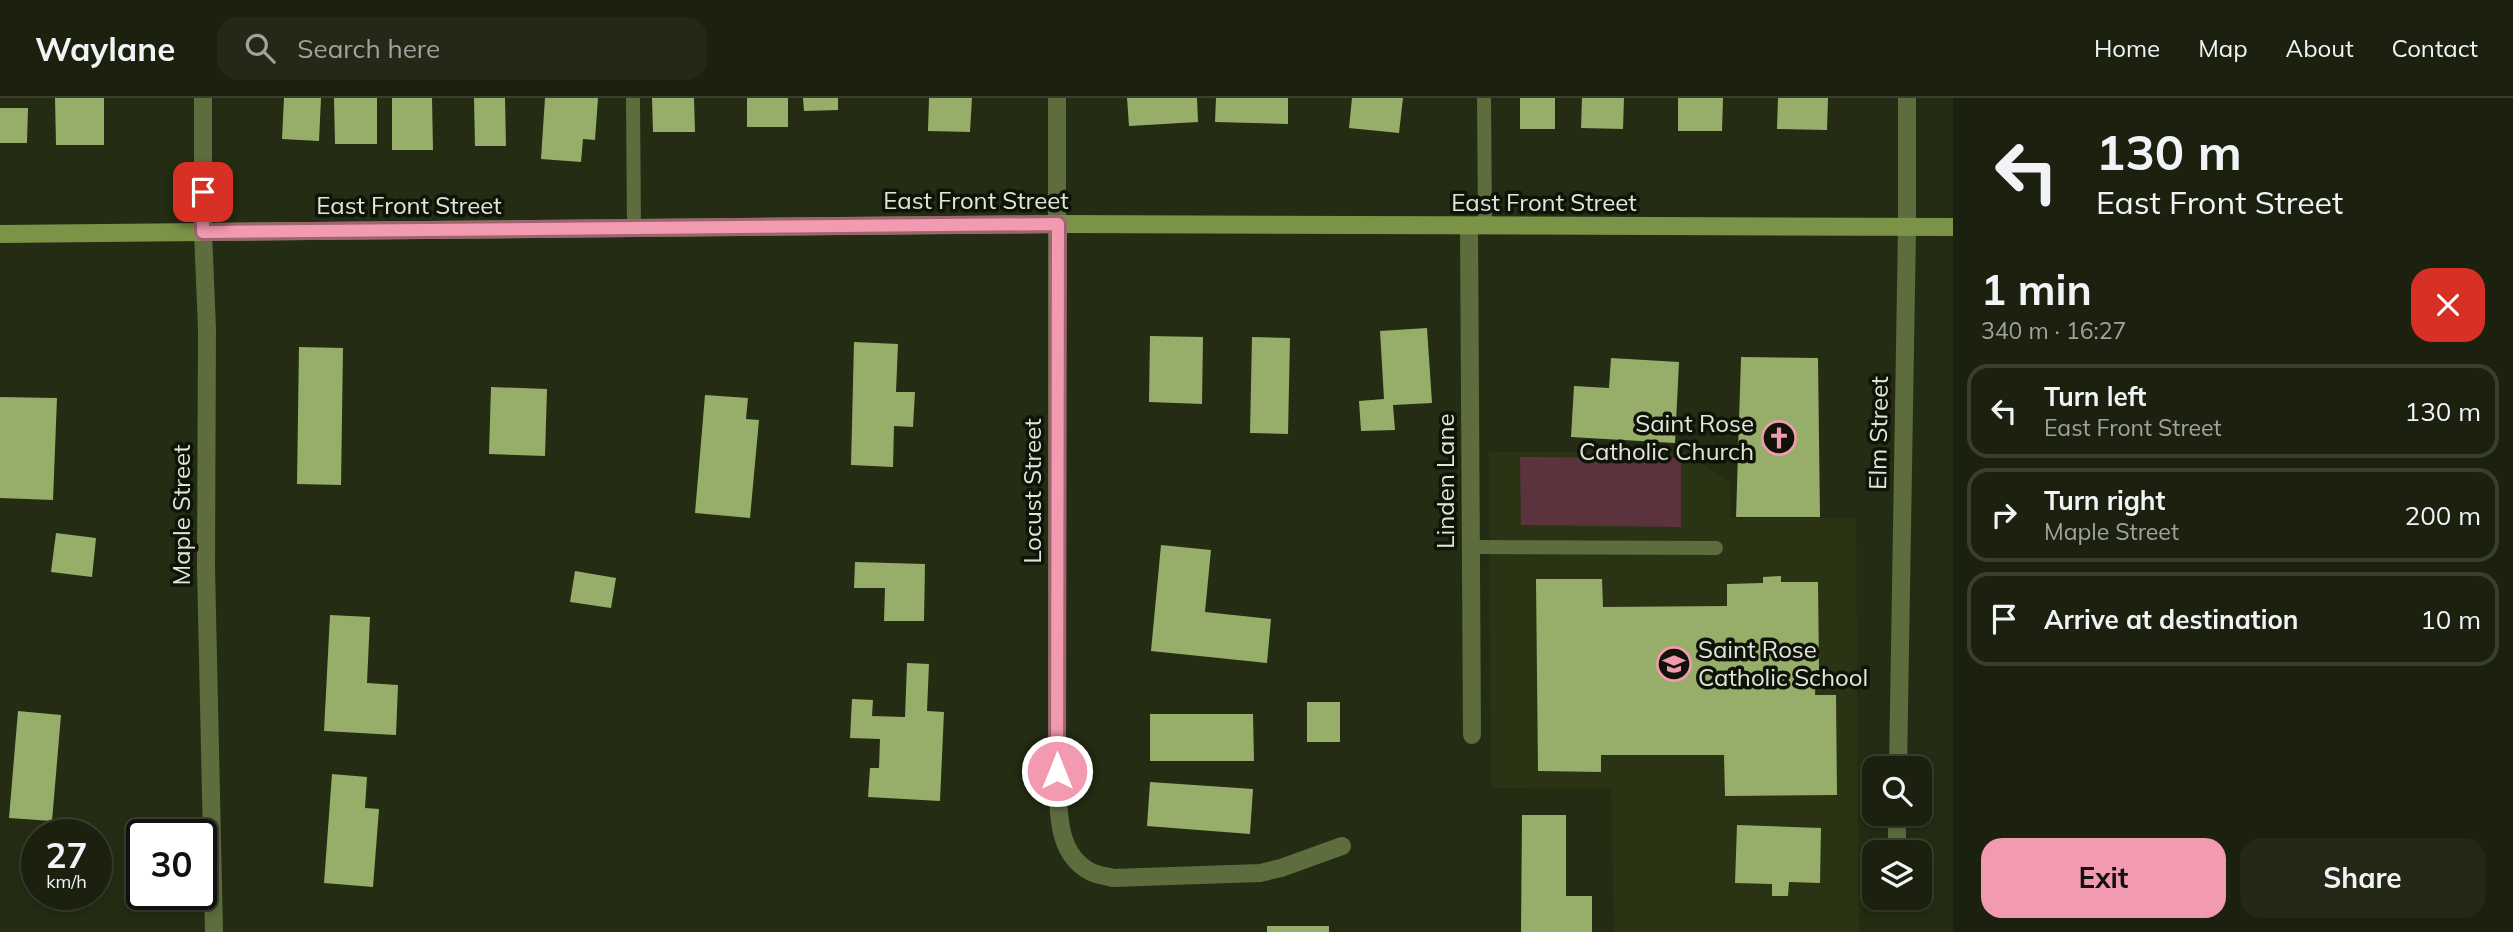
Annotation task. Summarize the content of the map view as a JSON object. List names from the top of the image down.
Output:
{
  "streets": {
    "main road": ["East Front Street"],
    "street": [
      "Elm Street",
      "Linden Lane",
      "Locust Street",
      "Maple Street"
    ]
  },
  "crossings": [
    ["East Front Street", "Elm Street"],
    ["East Front Street", "Linden Lane"],
    ["East Front Street", "Locust Street"],
    ["East Front Street", "Maple Street"]
  ],
  "places": {
    "church": ["Saint Rose Catholic Church"],
    "school or university": ["Saint Rose Catholic School"]
  },
  "page": {
    "header": "Waylane",
    "search": "Search here",
    "nav": [
      "Home",
      "Map",
      "About",
      "Contact"
    ],
    "turn": ["130 m", "East Front Street"],
    "heading": ["1 min", "340 m · 16:27"],
    "list": [
      {
        "name": "Turn left",
        "note": "East Front Street",
        "value": "130 m"
      },
      {
        "name": "Turn right",
        "note": "Maple Street",
        "value": "200 m"
      },
      {
        "name": "Arrive at destination",
        "value": "10 m"
      }
    ],
    "speed": "27 km/h",
    "limit": "30",
    "buttons": ["Exit", "Share"]
  }
}
